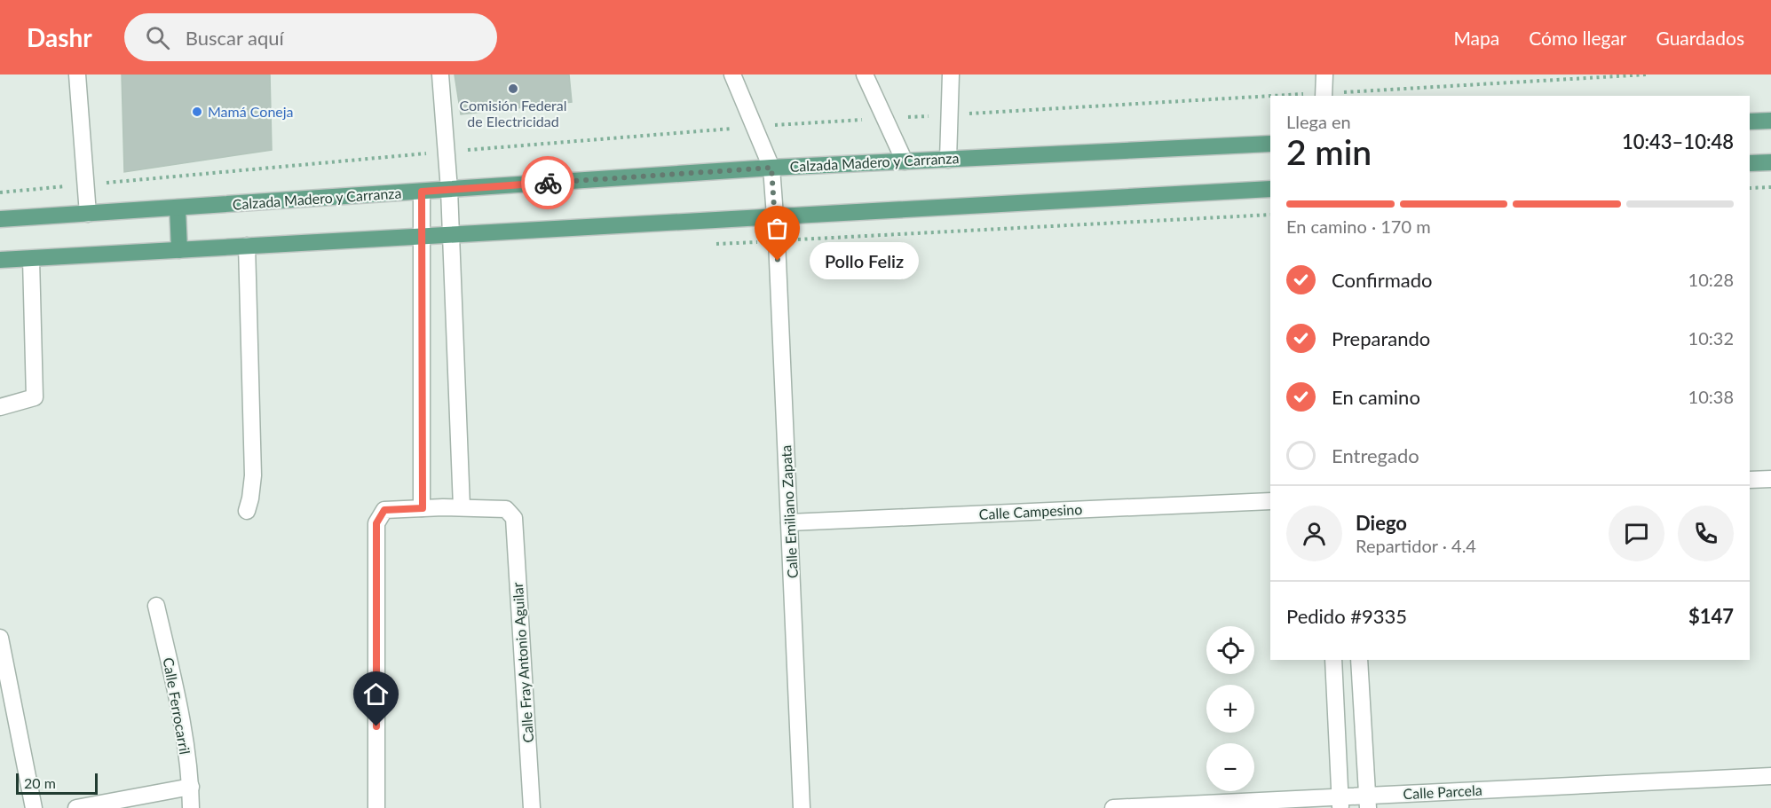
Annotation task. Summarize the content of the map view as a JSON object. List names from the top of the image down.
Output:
{
  "streets": {
    "main road": ["Calzada Madero y Carranza"],
    "street": [
      "Calle Emiliano Zapata",
      "Calle Campesino",
      "Calle Fray Antonio Aguilar",
      "Calle Ferrocarril",
      "Calle Parcela"
    ]
  },
  "crossings": [
    ["Calzada Madero y Carranza", "Calle Emiliano Zapata"],
    ["Calle Emiliano Zapata", "Calle Campesino"]
  ],
  "places": ["Comisión Federal de Electricidad", "Mamá Coneja", "Pollo Feliz"],
  "scale_bar": "20 m",
  "page": {
    "header": "Dashr",
    "search": "Buscar aquí",
    "nav": ["Mapa", "Cómo llegar", "Guardados"],
    "heading": ["2 min", "Llega en", "10:43–10:48"],
    "panel": [
      "Diego",
      "Repartidor · 4.4",
      "Pedido #9335",
      "$147"
    ],
    "bar": "En camino · 170 m",
    "bubble": "Pollo Feliz",
    "list": [
      ["Confirmado", "10:28"],
      ["Preparando", "10:32"],
      ["En camino", "10:38"],
      "Entregado"
    ],
    "map_buttons": ["+", "−"],
    "scale": "20 m"
  }
}
